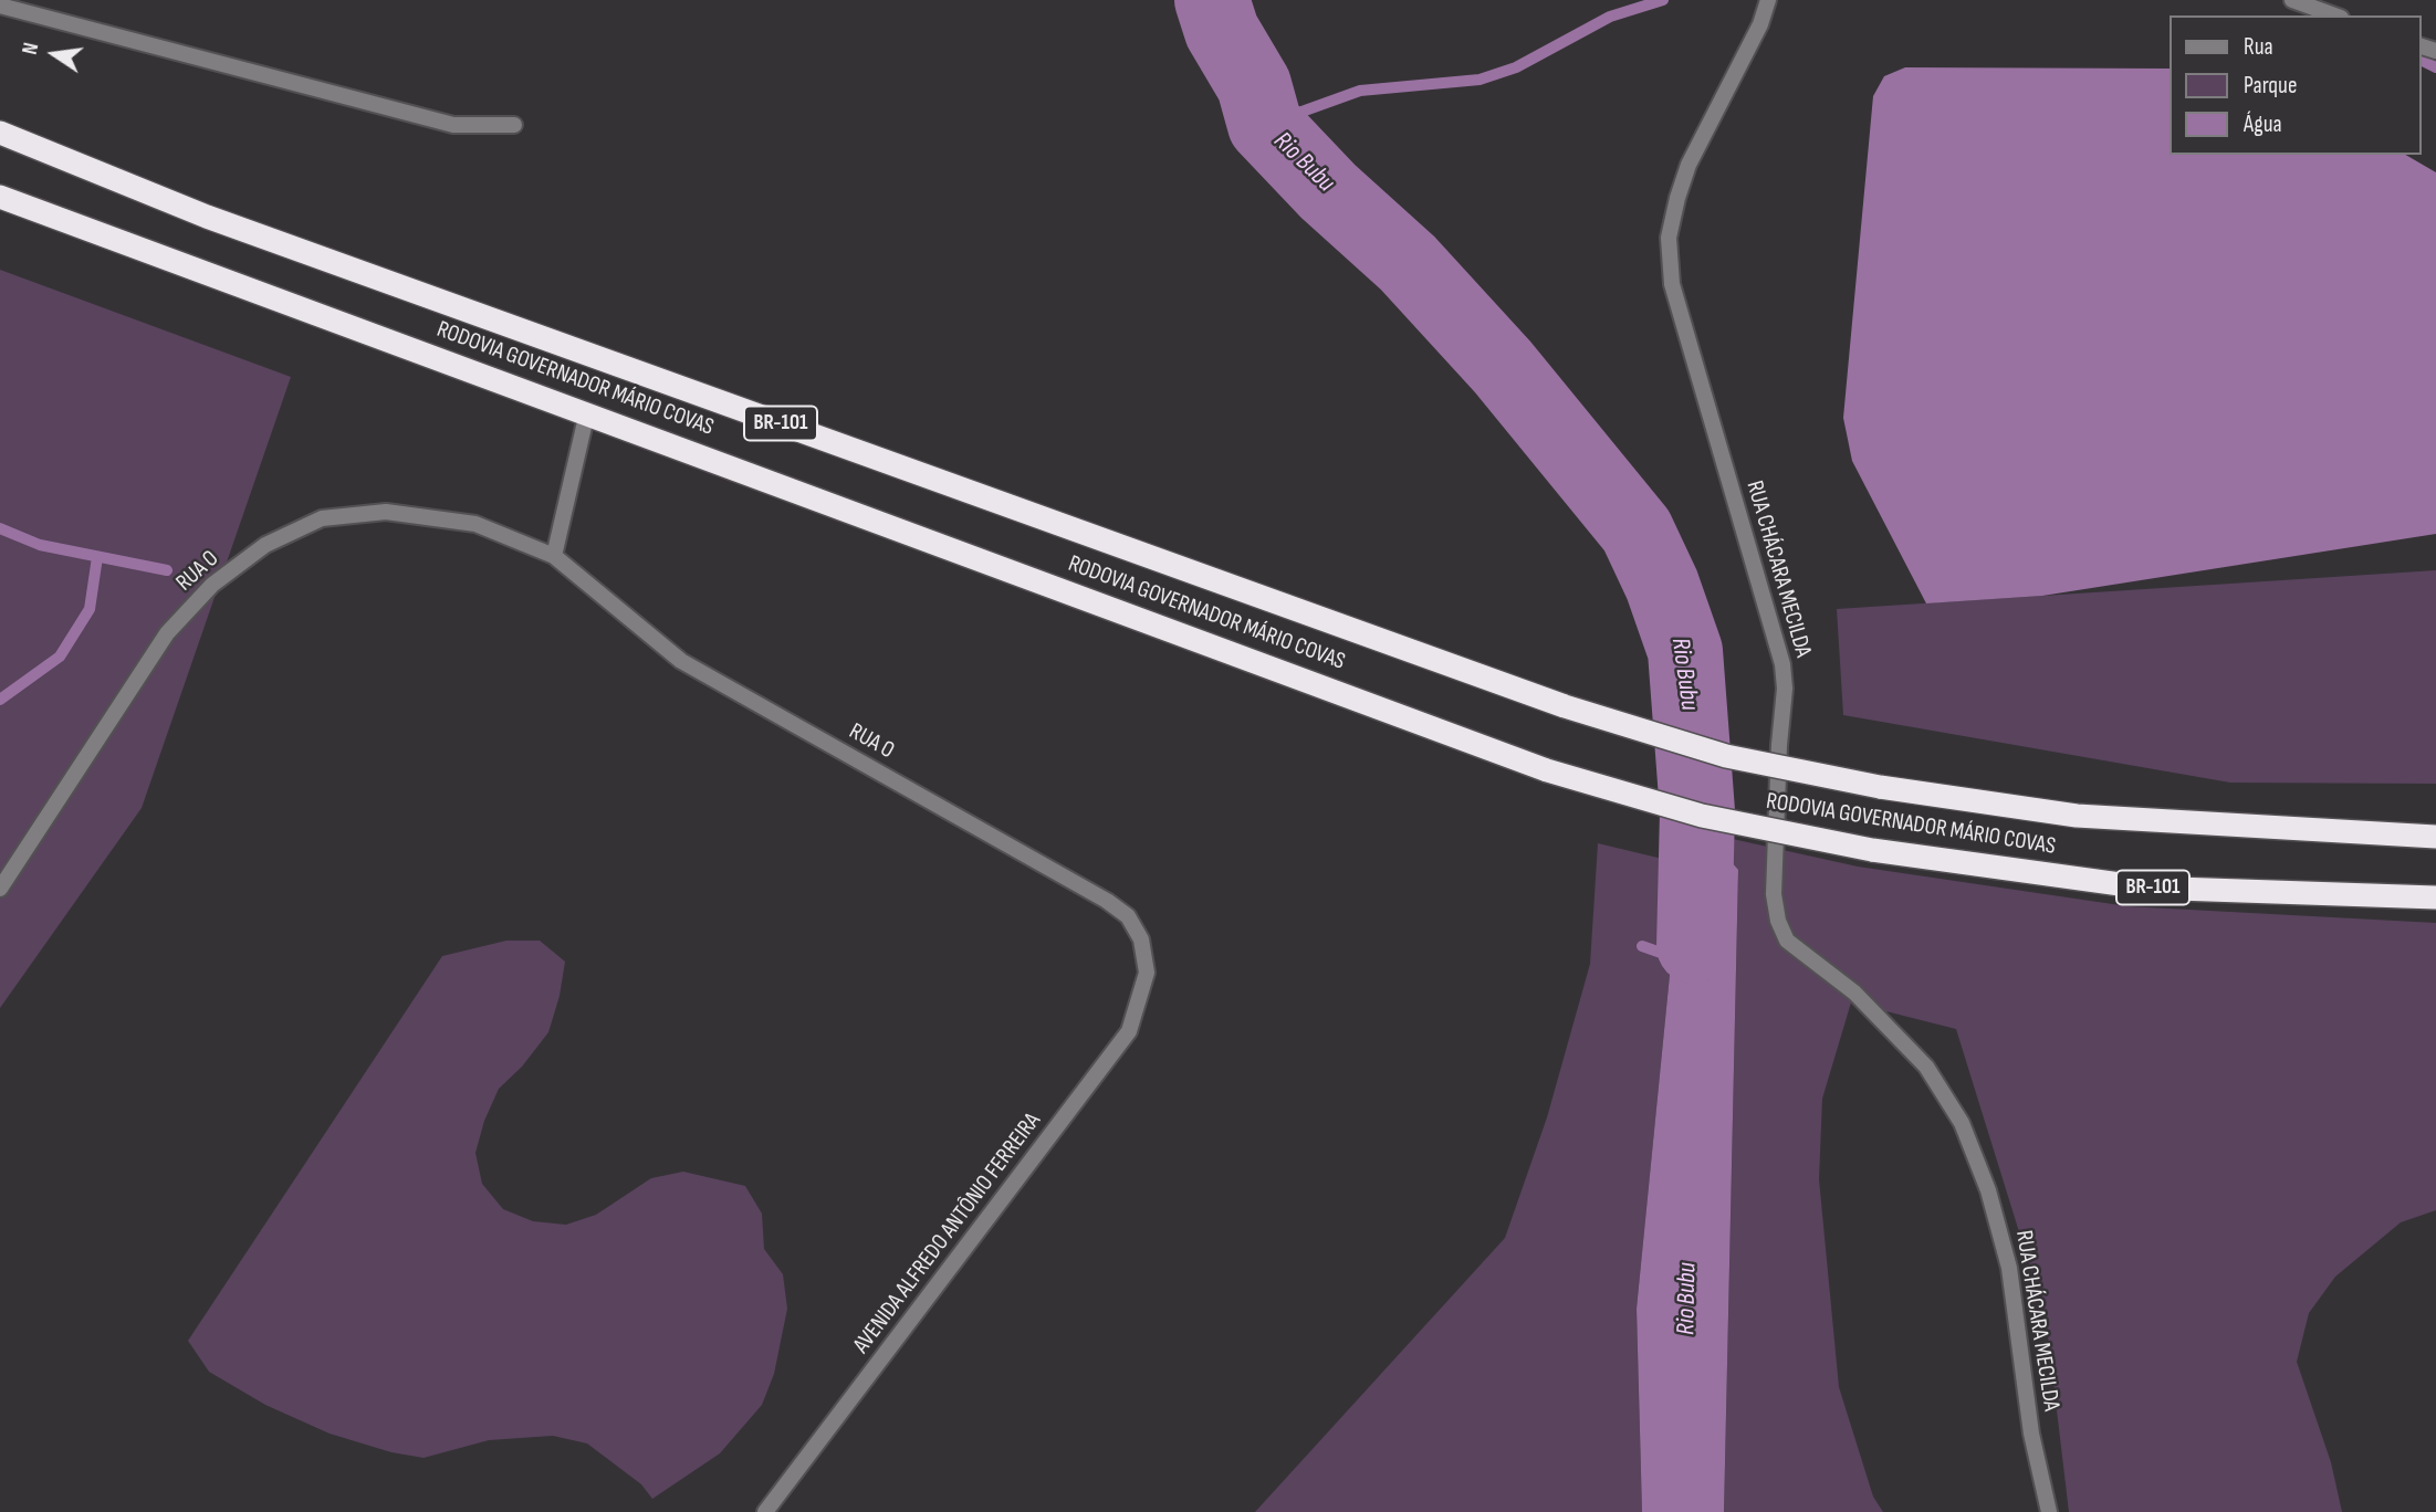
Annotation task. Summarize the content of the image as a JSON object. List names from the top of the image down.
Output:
{
  "streets": {
    "highway": ["RODOVIA GOVERNADOR MÁRIO COVAS", "BR-101"],
    "street": ["RUA CHÁCARA MECILDA", "RUA O", "AVENIDA ALFREDO ANTÔNIO FERREIRA"]
  },
  "crossings": [
    ["RUA O", "AVENIDA ALFREDO ANTÔNIO FERREIRA"]
  ],
  "water": ["Rio Bubu"],
  "legend": ["Rua", "Parque", "Água"],
  "north": "left"
}
